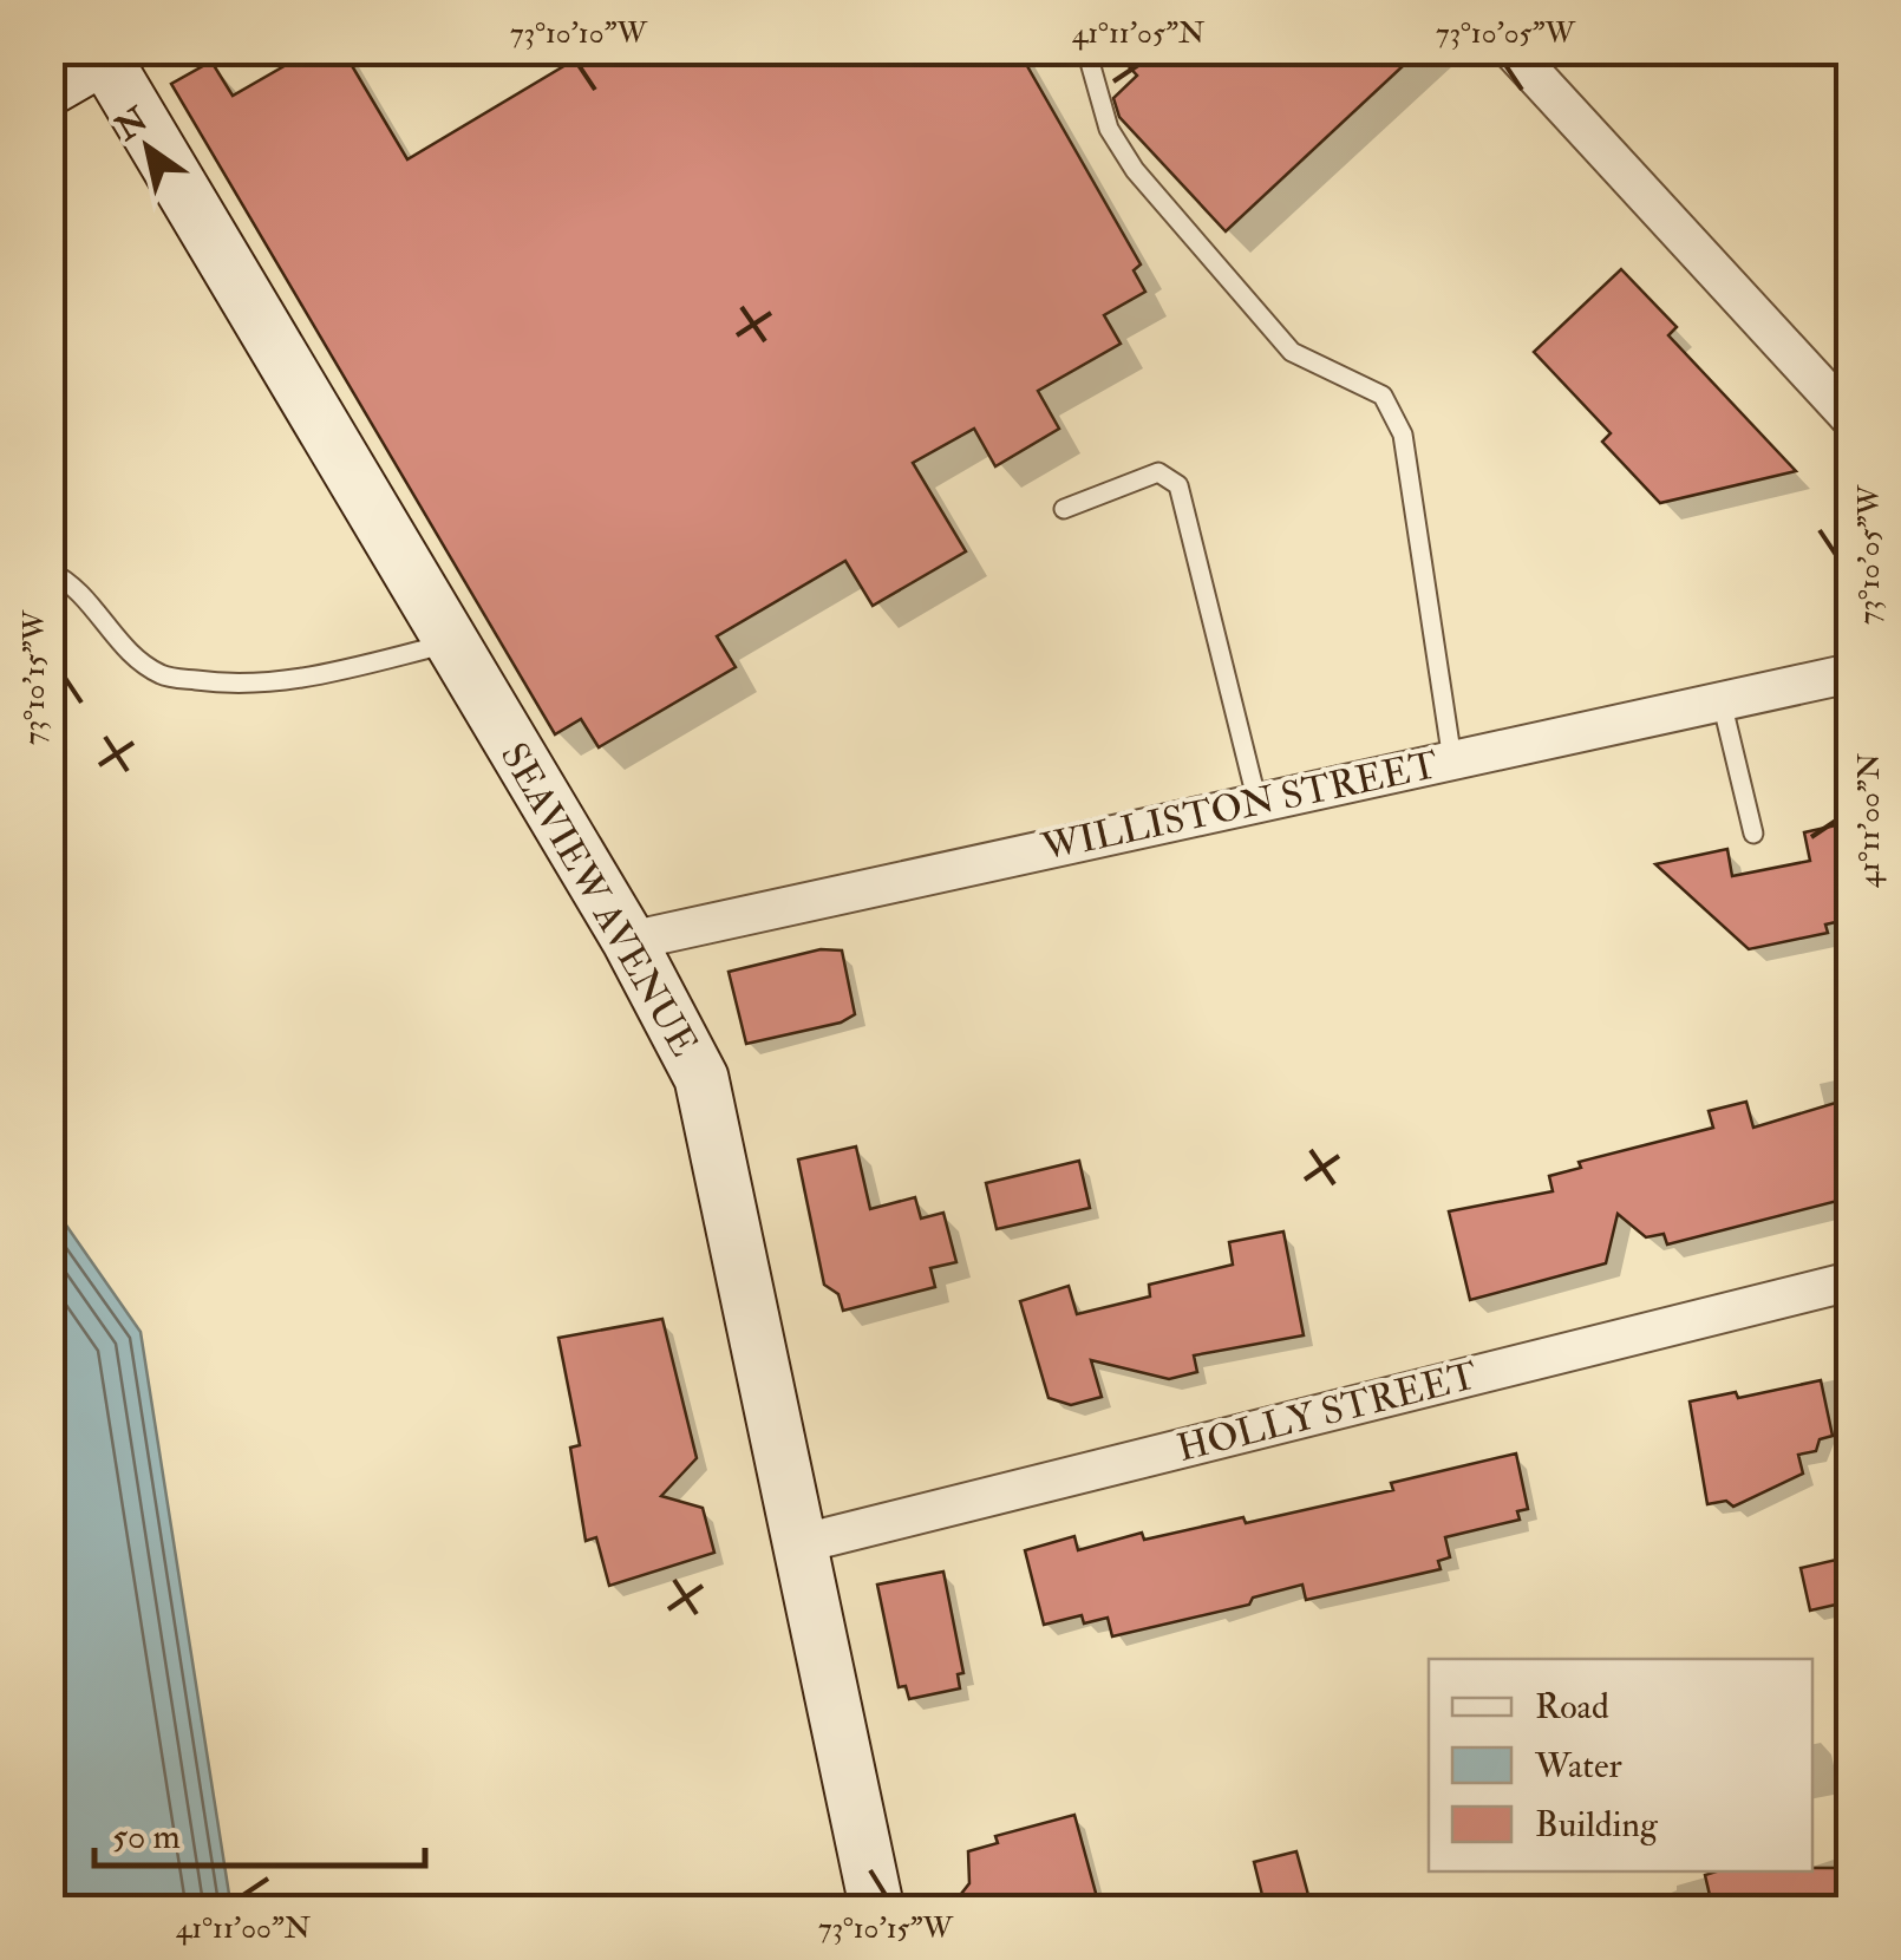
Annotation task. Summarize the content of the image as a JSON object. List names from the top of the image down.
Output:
{
  "streets": {
    "main road": ["SEAVIEW AVENUE"],
    "street": ["WILLISTON STREET", "HOLLY STREET"]
  },
  "crossings": [
    ["WILLISTON STREET", "SEAVIEW AVENUE"],
    ["SEAVIEW AVENUE", "HOLLY STREET"]
  ],
  "legend": ["Road", "Water", "Building"],
  "scale_bar": "50 m",
  "north": "top left",
  "coordinates": [
    "73°10'10\"W",
    "41°11'05\"N",
    "73°10'05\"W",
    "73°10'15\"W",
    "41°11'00\"N"
  ]
}
